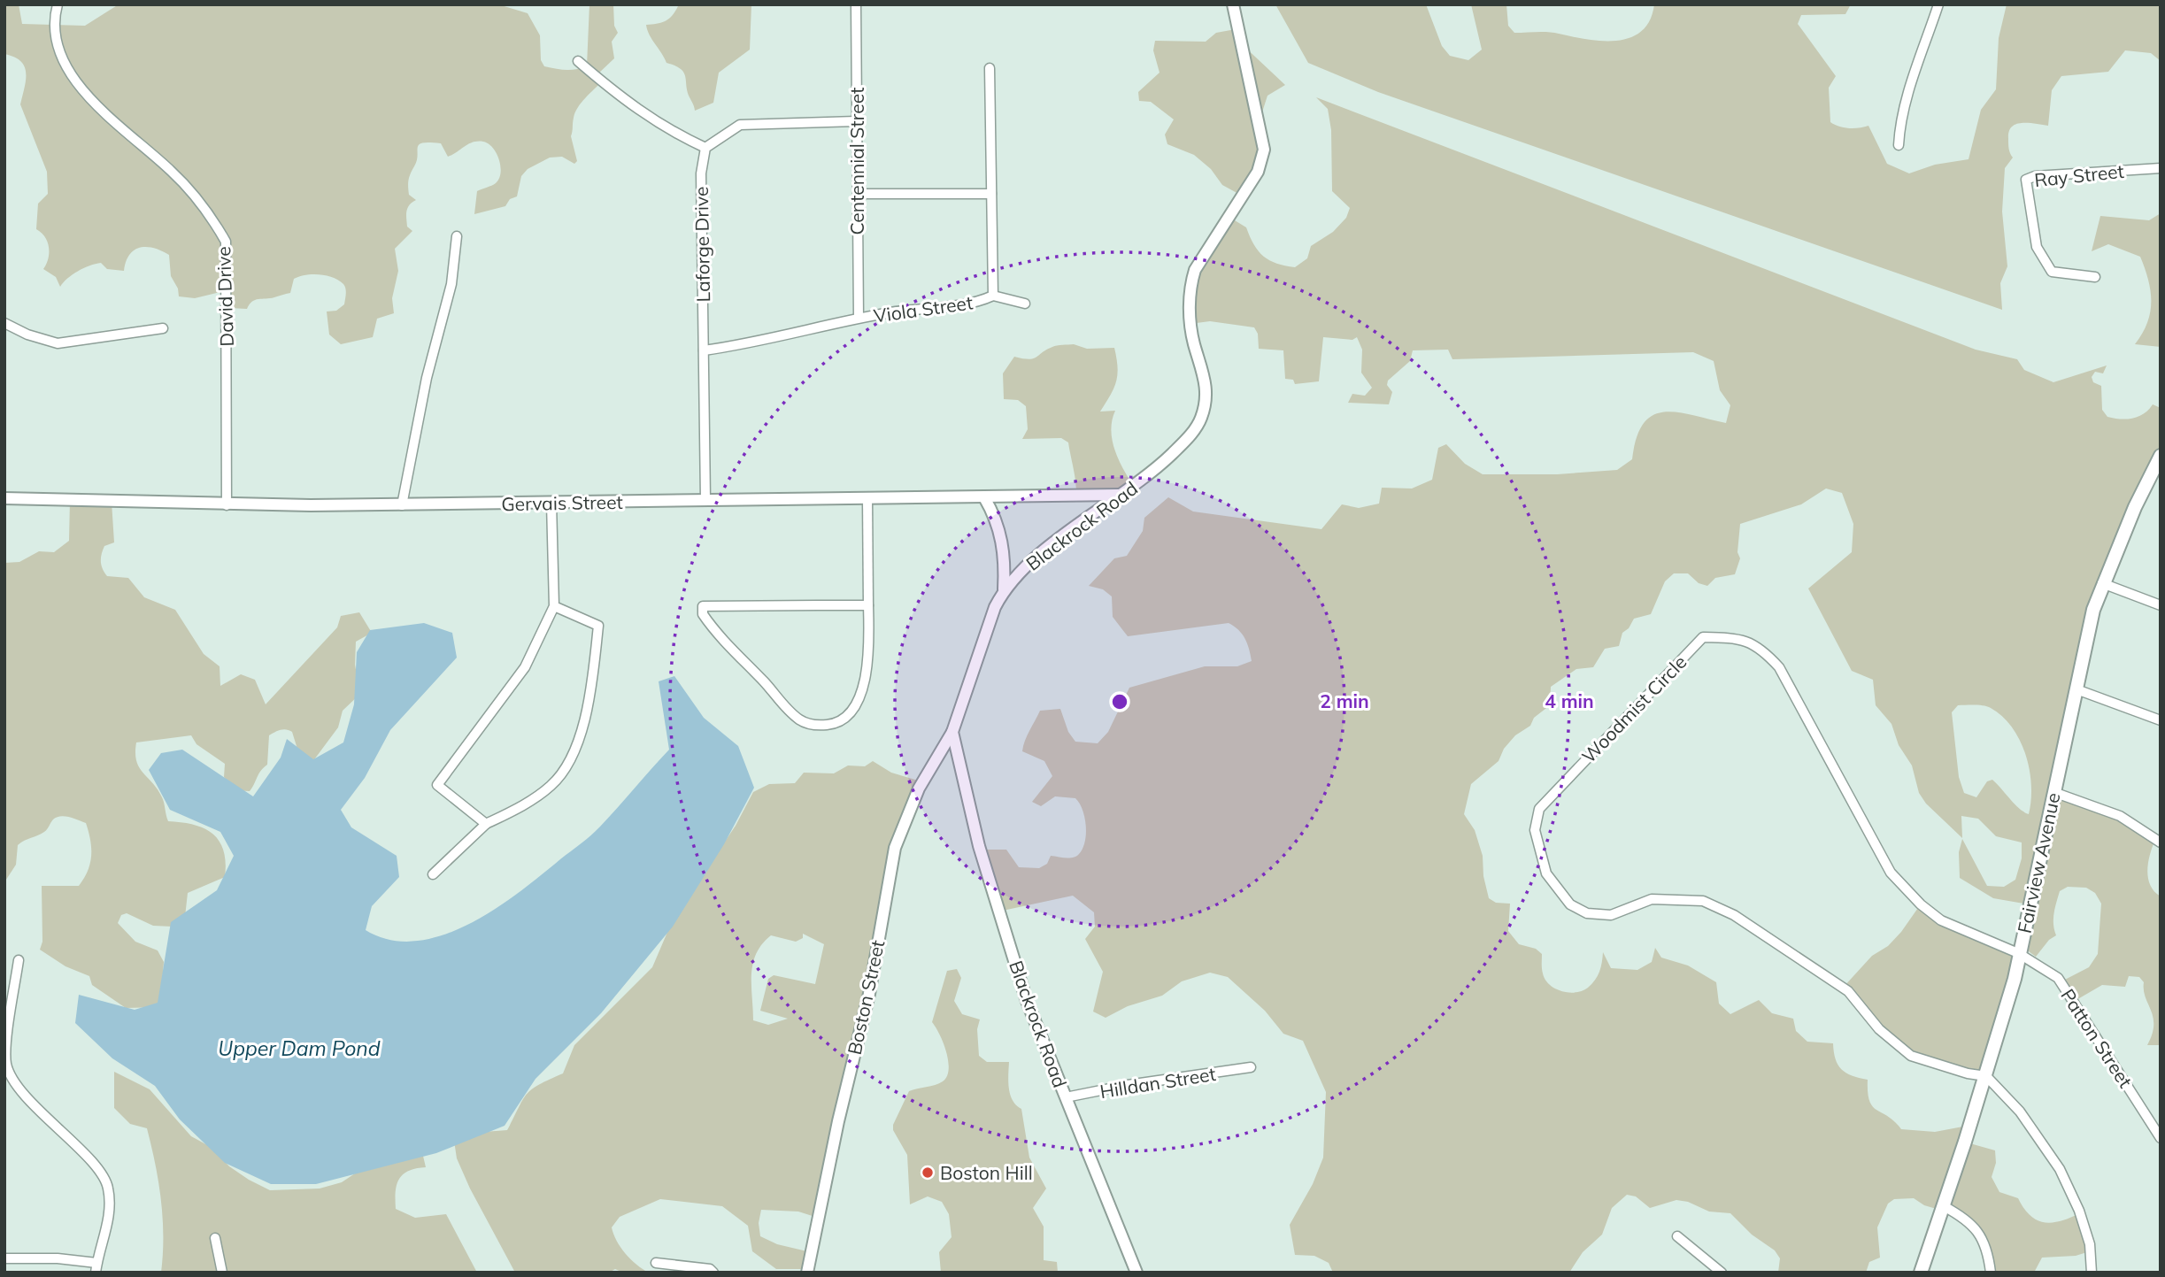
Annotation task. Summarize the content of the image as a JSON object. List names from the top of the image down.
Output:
{
  "streets": {
    "main road": ["Fairview Avenue"],
    "street": [
      "Centennial Street",
      "Ray Street",
      "Laforge Drive",
      "David Drive",
      "Viola Street",
      "Gervais Street",
      "Blackrock Road",
      "Woodmist Circle",
      "Boston Street",
      "Patton Street",
      "Hilldan Street"
    ]
  },
  "crossings": [
    ["Centennial Street", "Viola Street"],
    ["Laforge Drive", "Viola Street"],
    ["Laforge Drive", "Gervais Street"],
    ["David Drive", "Gervais Street"],
    ["Gervais Street", "Blackrock Road"],
    ["Blackrock Road", "Boston Street"],
    ["Blackrock Road", "Hilldan Street"],
    ["Woodmist Circle", "Fairview Avenue"],
    ["Woodmist Circle", "Patton Street"],
    ["Fairview Avenue", "Patton Street"]
  ],
  "water": ["Upper Dam Pond"],
  "places": ["Boston Hill"],
  "rings": ["2 min", "4 min"]
}
